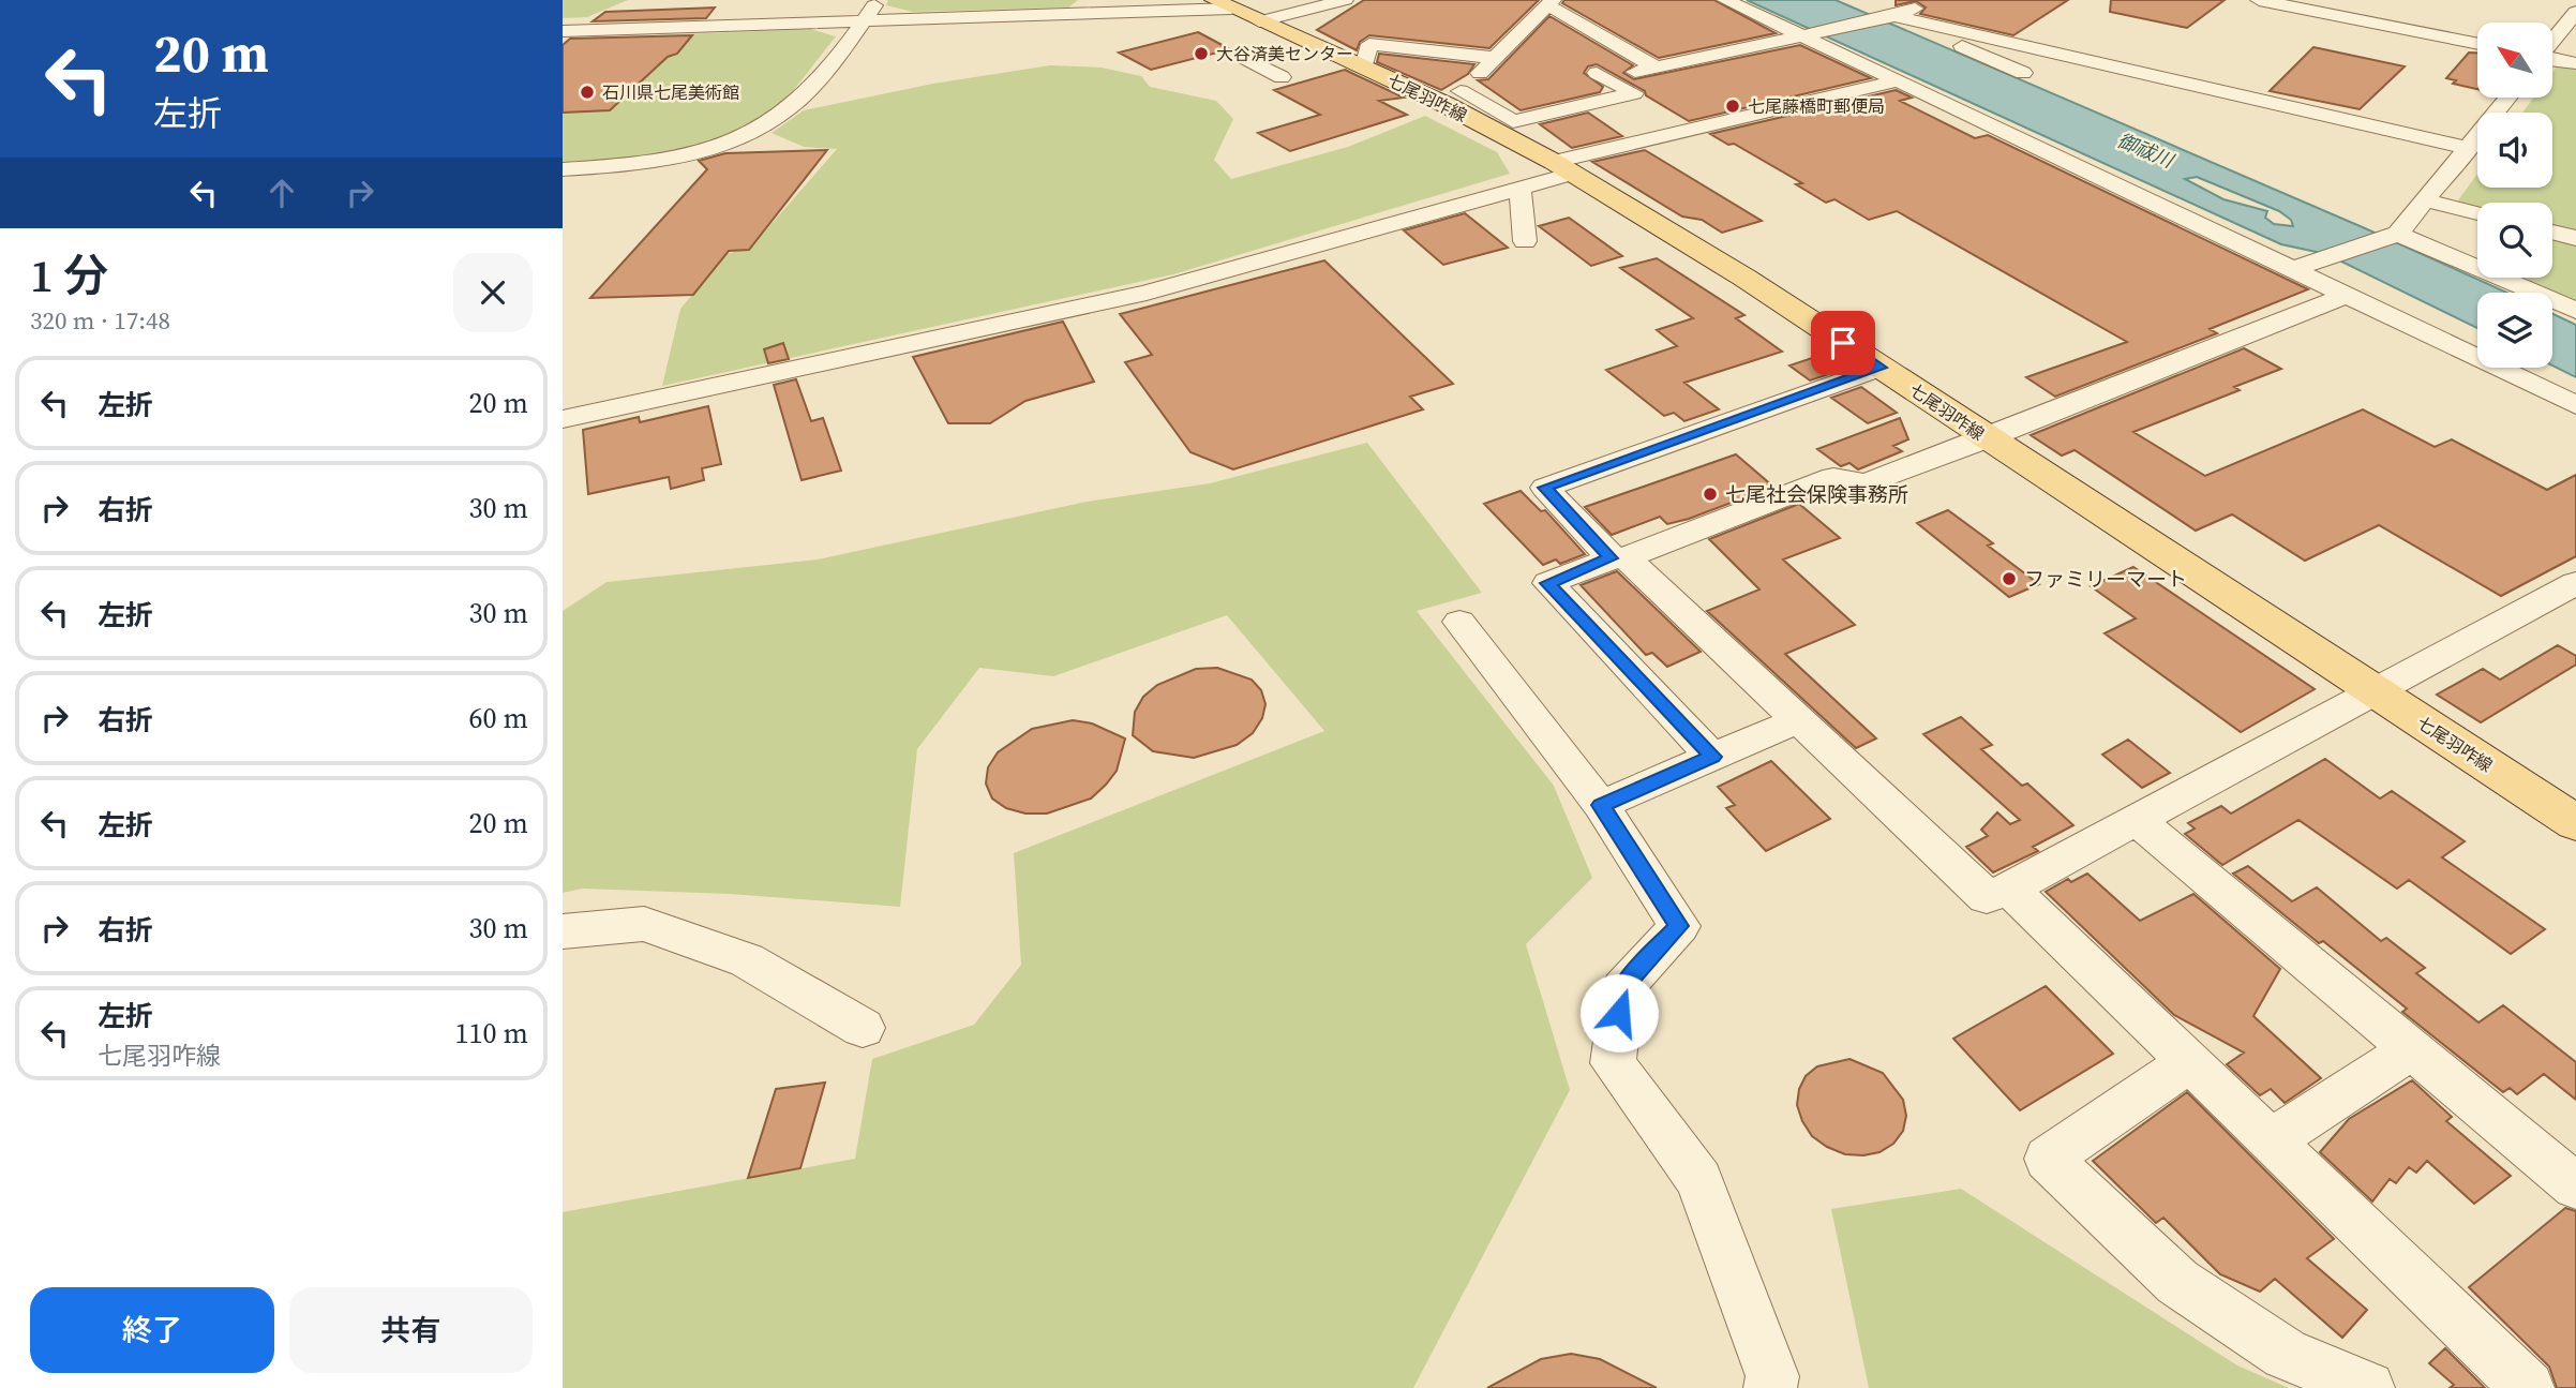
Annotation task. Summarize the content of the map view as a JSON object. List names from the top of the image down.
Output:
{
  "streets": {
    "main road": ["七尾羽咋線"]
  },
  "water": ["御祓川"],
  "places": [
    "大谷済美センター",
    "石川県七尾美術館",
    "七尾藤橋町郵便局",
    "七尾社会保険事務所",
    "ファミリーマート"
  ],
  "north": "top left",
  "page": {
    "turn": ["20 m", "左折"],
    "heading": ["1 分", "320 m · 17:48"],
    "list": [
      {
        "name": "左折",
        "value": "20 m"
      },
      {
        "name": "右折",
        "value": "30 m"
      },
      {
        "name": "左折",
        "value": "30 m"
      },
      {
        "name": "右折",
        "value": "60 m"
      },
      {
        "name": "左折",
        "value": "20 m"
      },
      {
        "name": "右折",
        "value": "30 m"
      },
      {
        "name": "左折",
        "note": "七尾羽咋線",
        "value": "110 m"
      }
    ],
    "buttons": ["終了", "共有"]
  }
}
